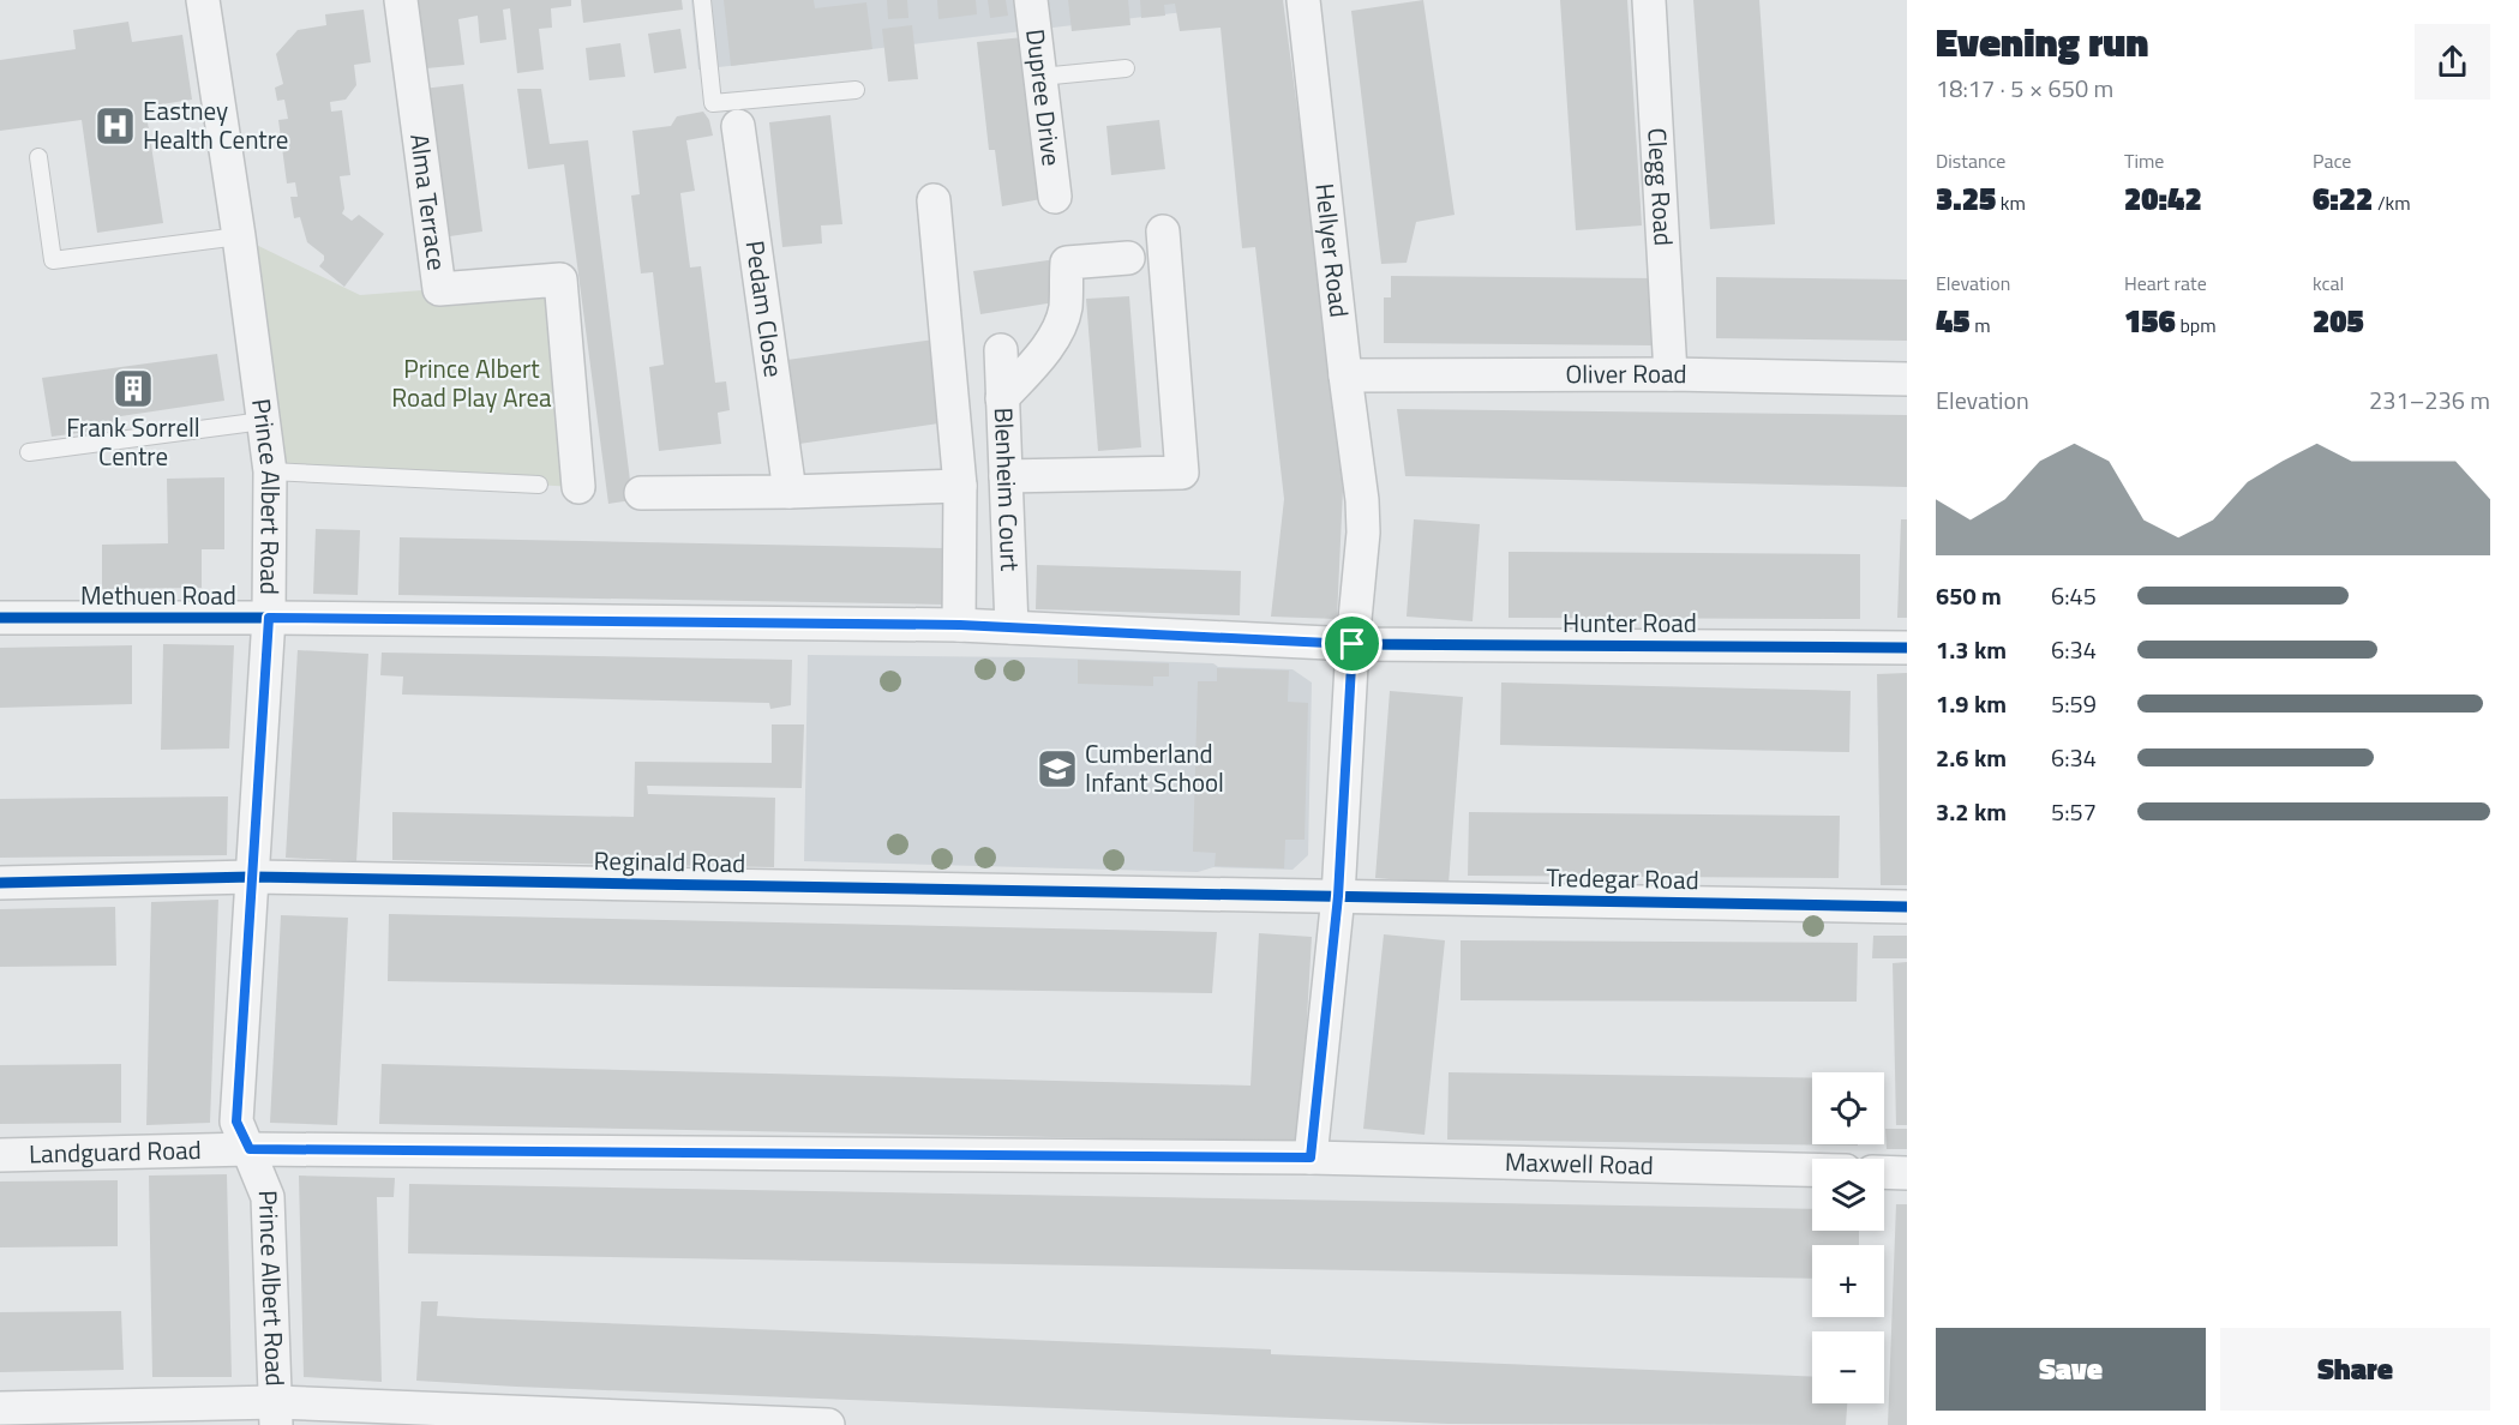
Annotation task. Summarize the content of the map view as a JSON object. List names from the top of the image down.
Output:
{
  "streets": {
    "street": [
      "Dupree Drive",
      "Clegg Road",
      "Alma Terrace",
      "Hellyer Road",
      "Pedam Close",
      "Oliver Road",
      "Blenheim Court",
      "Prince Albert Road",
      "Methuen Road",
      "Hunter Road",
      "Reginald Road",
      "Tredegar Road",
      "Landguard Road",
      "Maxwell Road"
    ]
  },
  "crossings": [
    ["Clegg Road", "Oliver Road"],
    ["Hellyer Road", "Oliver Road"],
    ["Hellyer Road", "Methuen Road"],
    ["Hellyer Road", "Hunter Road"],
    ["Hellyer Road", "Reginald Road"],
    ["Hellyer Road", "Tredegar Road"],
    ["Hellyer Road", "Landguard Road"],
    ["Hellyer Road", "Maxwell Road"],
    ["Blenheim Court", "Methuen Road"],
    ["Prince Albert Road", "Methuen Road"],
    ["Prince Albert Road", "Reginald Road"],
    ["Prince Albert Road", "Landguard Road"],
    ["Methuen Road", "Hunter Road"],
    ["Reginald Road", "Tredegar Road"],
    ["Landguard Road", "Maxwell Road"]
  ],
  "parks": ["Prince Albert Road Play Area"],
  "places": {
    "hospital": ["Eastney Health Centre"],
    "building": ["Frank Sorrell Centre"],
    "school or university": ["Cumberland Infant School"]
  },
  "page": {
    "heading": ["Evening run", "18:17 · 5 × 650 m"],
    "stats": [
      ["Distance", "3.25 km"],
      ["Time", "20:42"],
      ["Pace", "6:22 /km"],
      ["Elevation", "45 m"],
      ["Heart rate", "156 bpm"],
      ["kcal", "205"]
    ],
    "chart": ["Elevation", "231–236 m"],
    "list": [
      {
        "name": "650 m",
        "note": "6:45"
      },
      {
        "name": "1.3 km",
        "note": "6:34"
      },
      {
        "name": "1.9 km",
        "note": "5:59"
      },
      {
        "name": "2.6 km",
        "note": "6:34"
      },
      {
        "name": "3.2 km",
        "note": "5:57"
      }
    ],
    "map_buttons": ["+", "−"],
    "buttons": ["Save", "Share"]
  }
}
